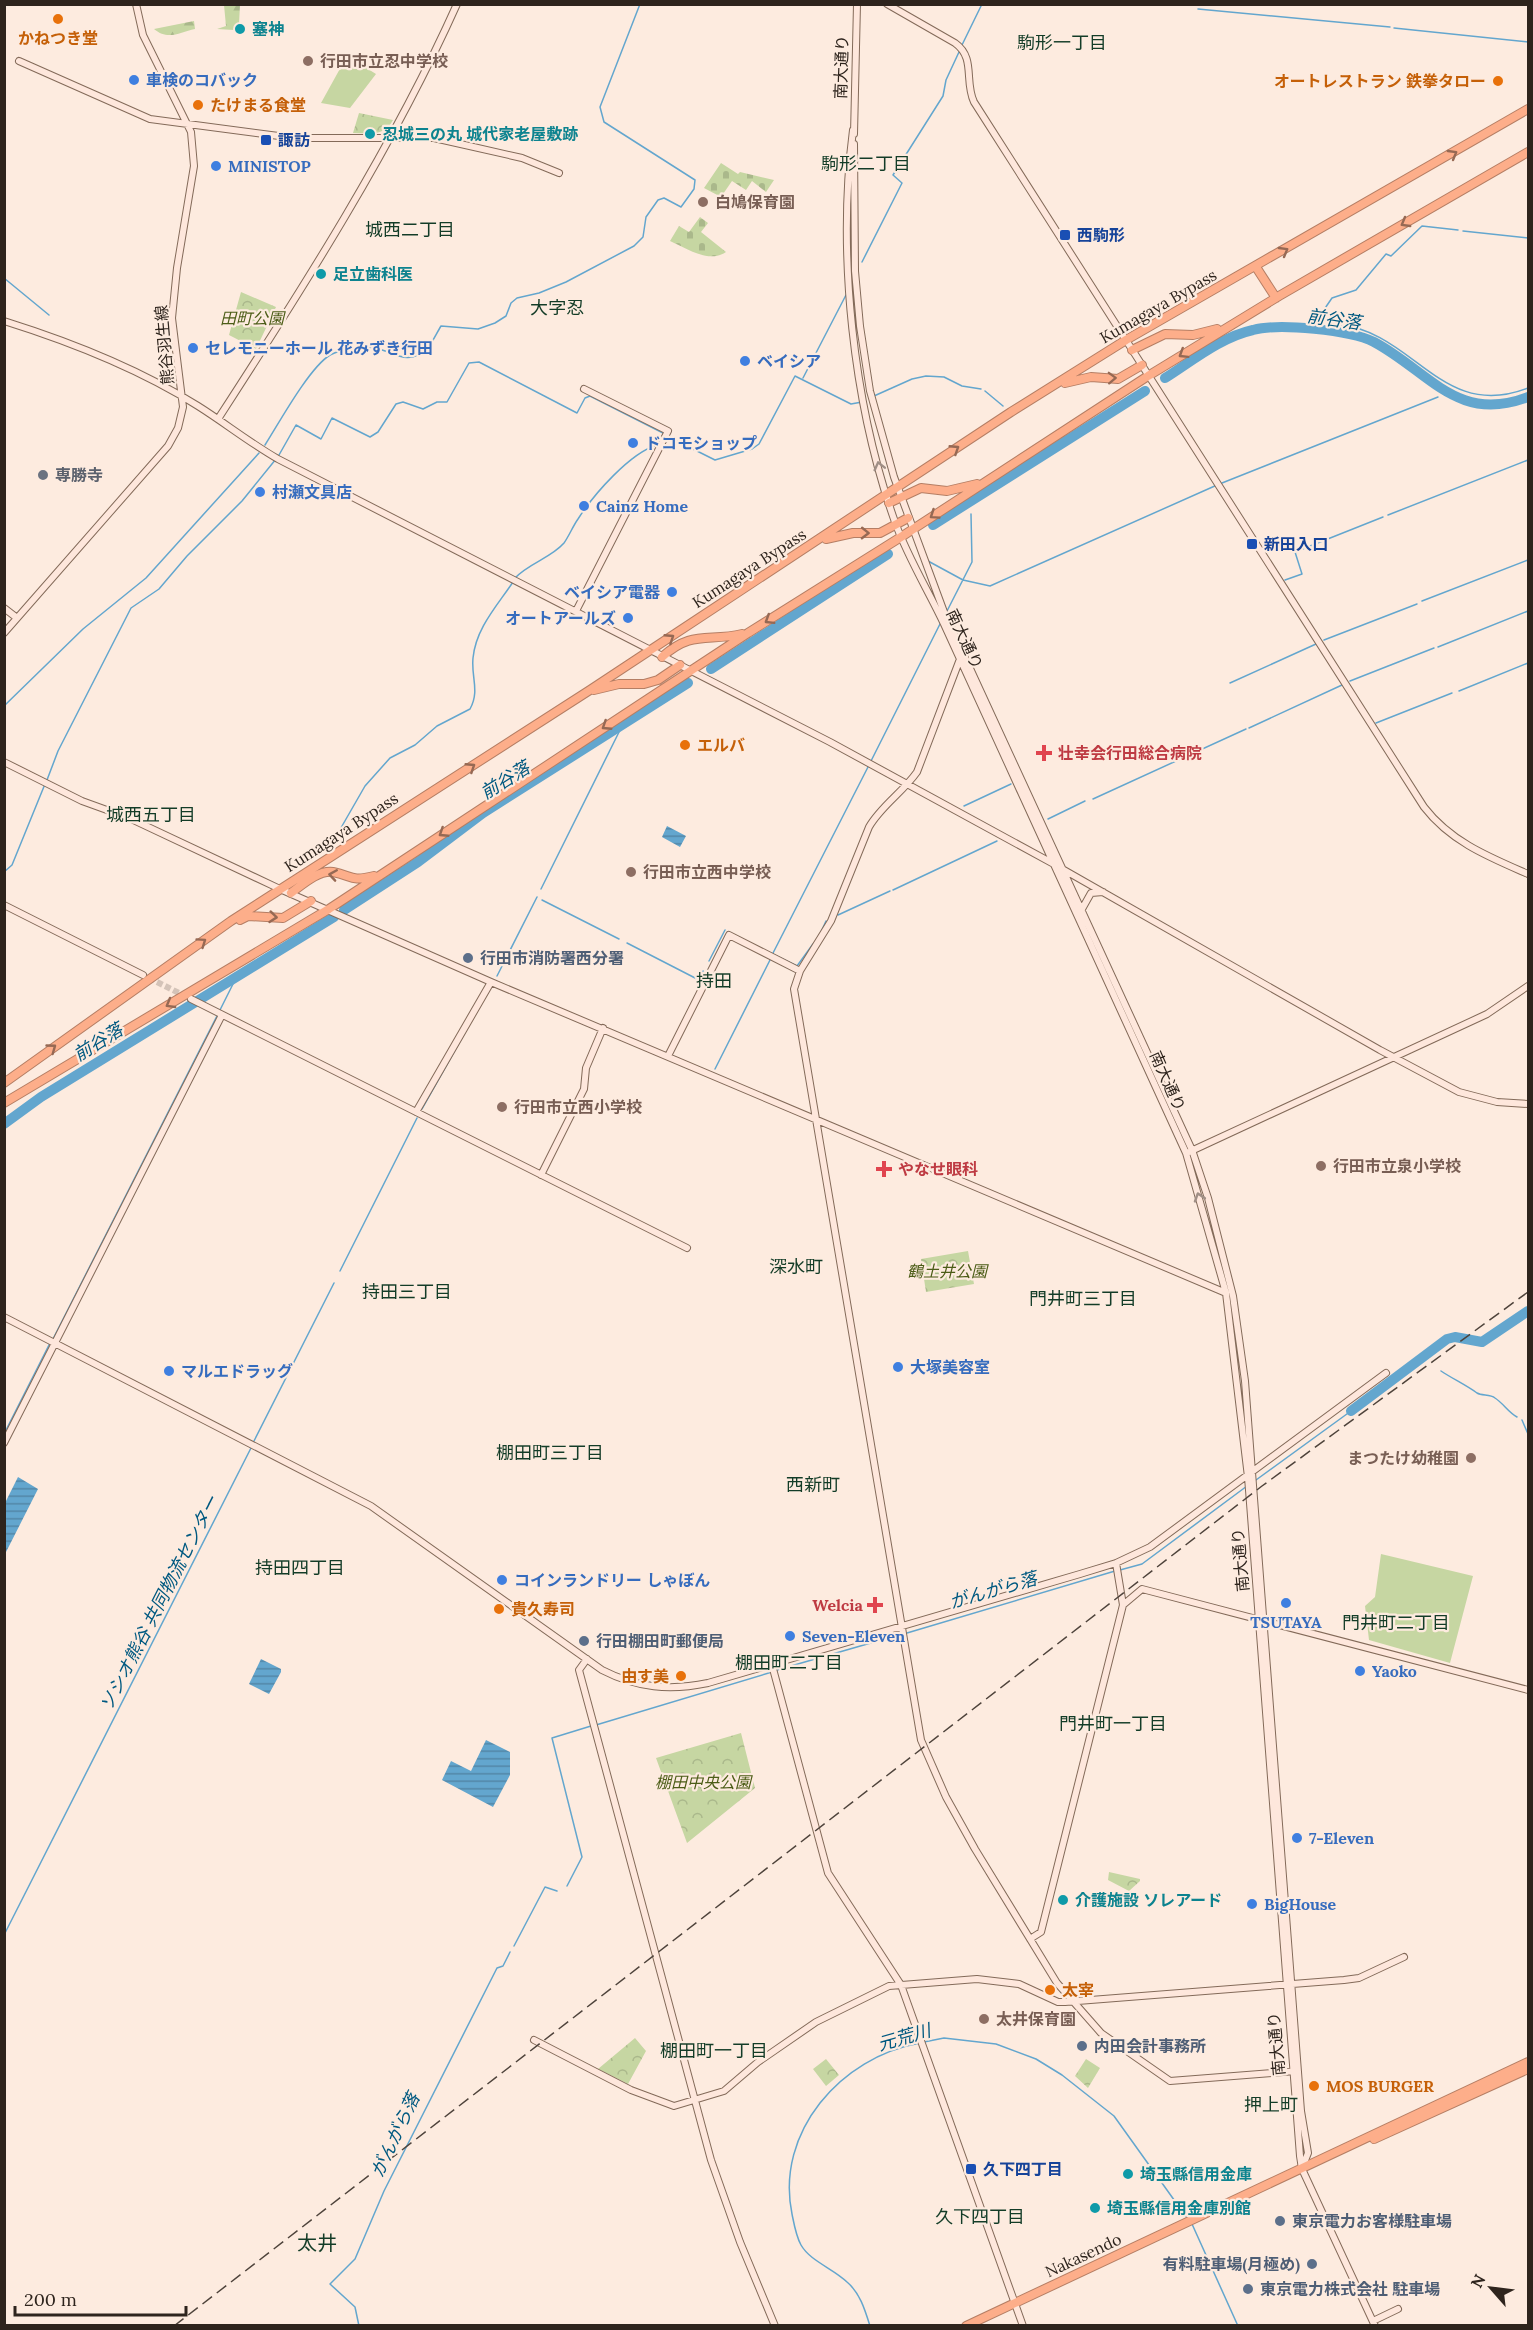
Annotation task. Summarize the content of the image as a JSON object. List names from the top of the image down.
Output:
{
  "streets": {
    "highway": ["Kumagaya Bypass", "Nakasendo"],
    "street": ["南大通り", "熊谷羽生線"]
  },
  "crossings": [
    ["南大通り", "Kumagaya Bypass"],
    ["南大通り", "Nakasendo"]
  ],
  "districts": [
    "駒形一丁目",
    "駒形二丁目",
    "城西二丁目",
    "大字忍",
    "城西五丁目",
    "持田",
    "深水町",
    "持田三丁目",
    "門井町三丁目",
    "棚田町三丁目",
    "西新町",
    "持田四丁目",
    "門井町二丁目",
    "棚田町二丁目",
    "門井町一丁目",
    "棚田町一丁目",
    "押上町",
    "久下四丁目",
    "太井"
  ],
  "water": [
    "前谷落",
    "がんがら落",
    "ソシオ熊谷 共同物流センター",
    "元荒川"
  ],
  "parks": ["田町公園", "鶴土井公園", "棚田中央公園"],
  "places": {
    "other": [
      "かねつき堂",
      "塞神",
      "行田市立忍中学校",
      "車検のコバック",
      "オートレストラン 鉄拳タロー",
      "たけまる食堂",
      "忍城三の丸 城代家老屋敷跡",
      "MINISTOP",
      "白鳩保育園",
      "足立歯科医",
      "セレモニーホール 花みずき行田",
      "ベイシア",
      "ドコモショップ",
      "専勝寺",
      "村瀬文具店",
      "Cainz Home",
      "ベイシア電器",
      "オートアールズ",
      "エルバ",
      "行田市立西中学校",
      "行田市消防署西分署",
      "行田市立西小学校",
      "行田市立泉小学校",
      "大塚美容室",
      "マルエドラッグ",
      "まつたけ幼稚園",
      "コインランドリー しゃぼん",
      "TSUTAYA",
      "貴久寿司",
      "Seven-Eleven",
      "行田棚田町郵便局",
      "Yaoko",
      "由す美",
      "7-Eleven",
      "介護施設 ソレアード",
      "BigHouse",
      "太宰",
      "太井保育園",
      "内田会計事務所",
      "MOS BURGER",
      "埼玉縣信用金庫",
      "埼玉縣信用金庫別館",
      "東京電力お客様駐車場",
      "有料駐車場(月極め)",
      "東京電力株式会社 駐車場"
    ],
    "transit": [
      "諏訪",
      "西駒形",
      "新田入口",
      "久下四丁目"
    ],
    "health": ["壮幸会行田総合病院", "やなせ眼科", "Welcia"]
  },
  "scale_bar": "200 m",
  "north": "top left"
}
